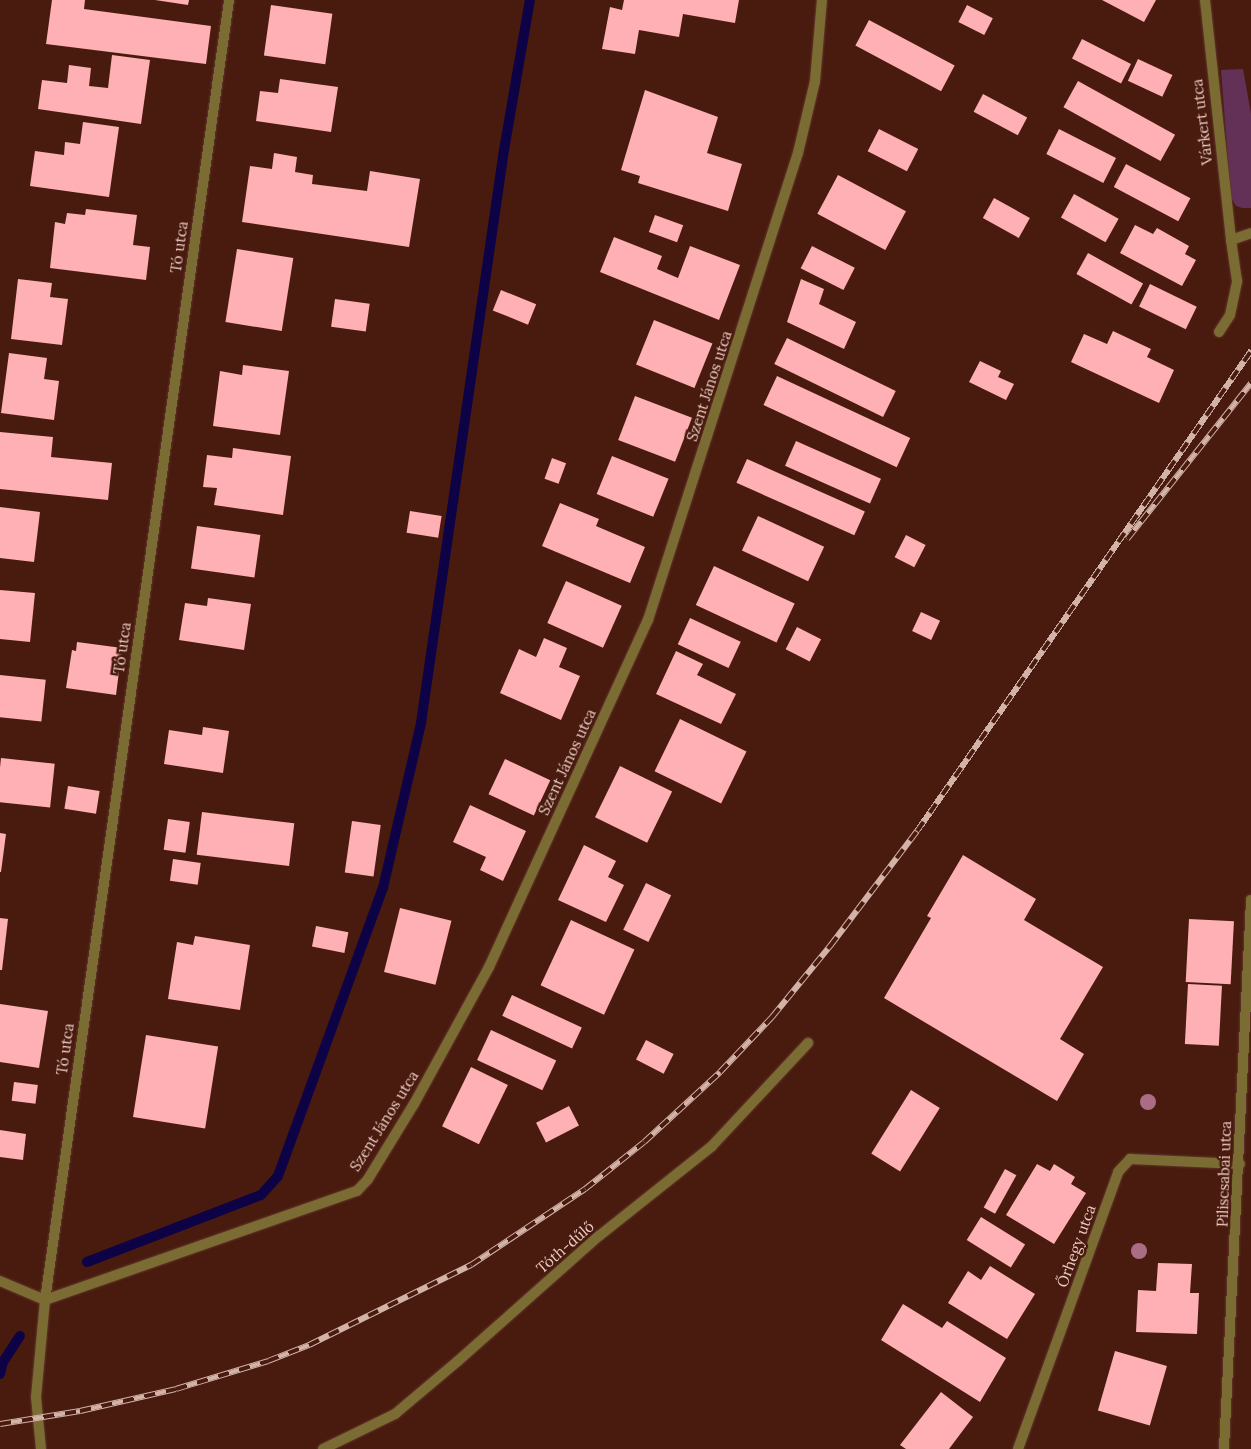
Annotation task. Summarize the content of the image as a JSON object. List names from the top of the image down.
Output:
{
  "streets": {
    "street": [
      "Várkert utca",
      "Tó utca",
      "Szent János utca",
      "Piliscsabai utca",
      "Őrhegy utca",
      "Tóth-dűlő"
    ]
  },
  "crossings": [
    ["Tó utca", "Szent János utca"],
    ["Piliscsabai utca", "Őrhegy utca"]
  ]
}
